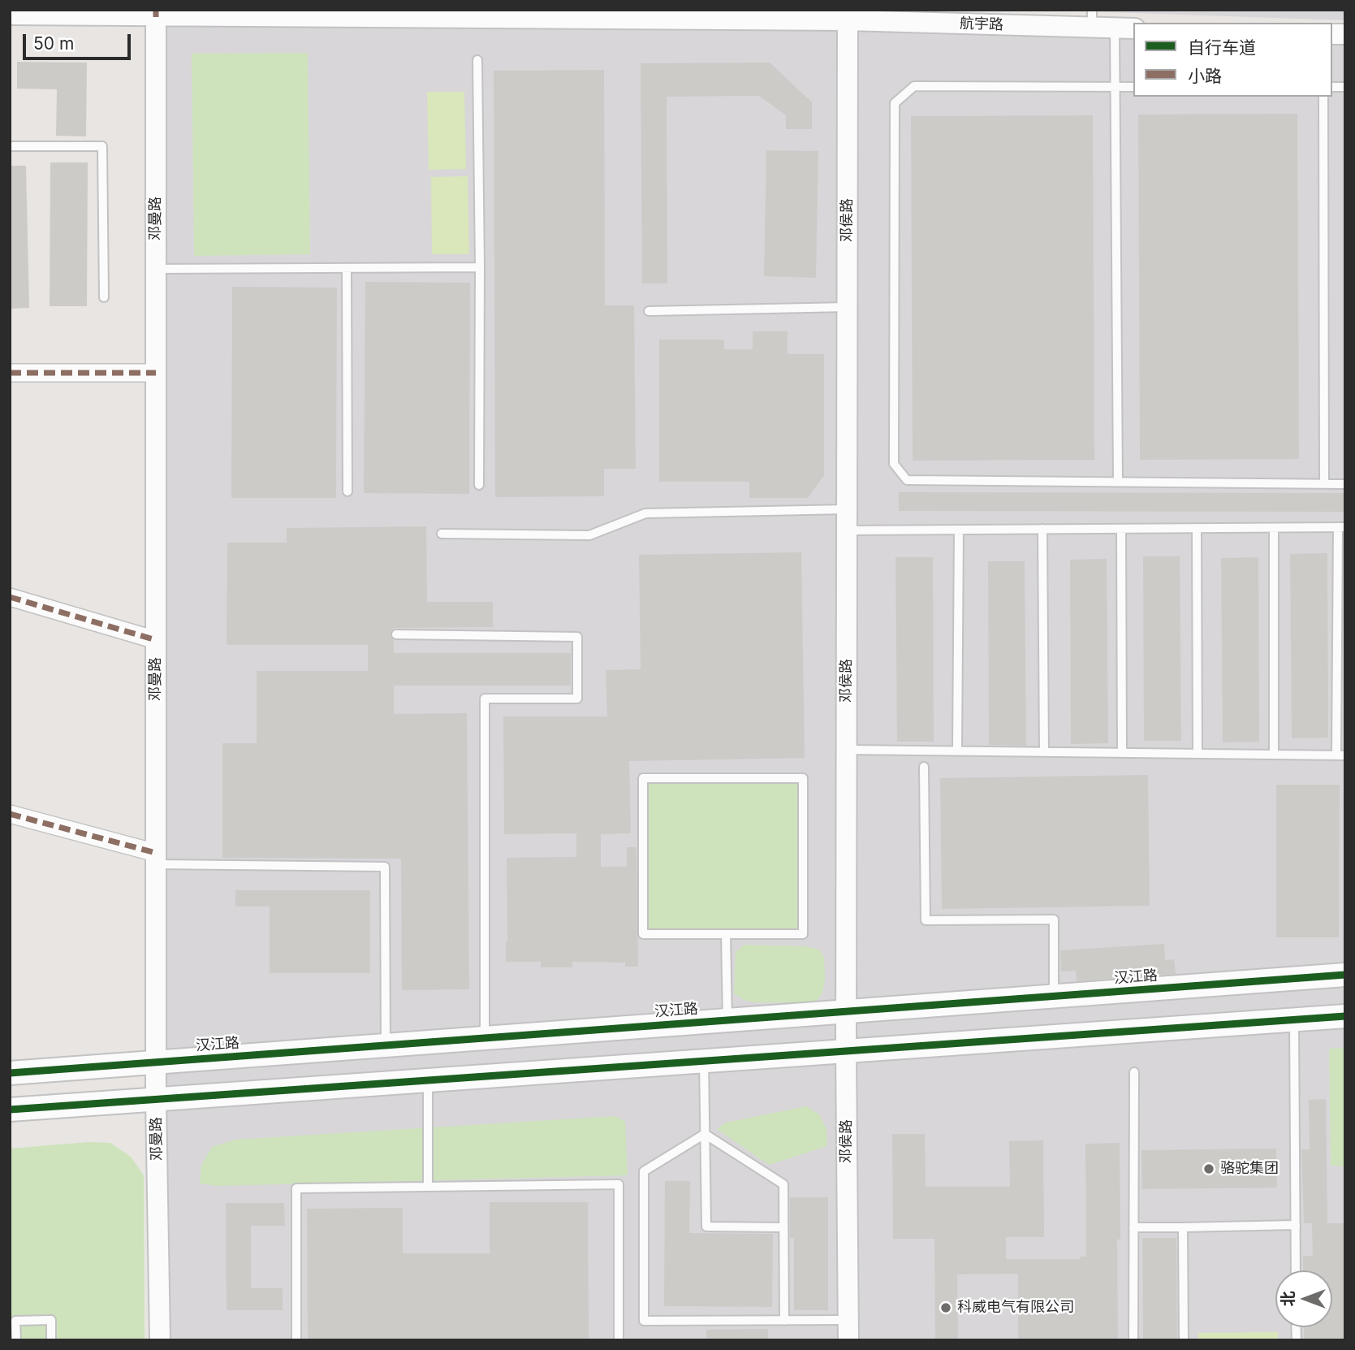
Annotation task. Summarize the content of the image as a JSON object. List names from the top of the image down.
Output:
{
  "streets": {
    "main road": ["汉江路"],
    "street": ["航宇路", "邓曼路", "邓侯路"]
  },
  "crossings": [
    ["航宇路", "邓曼路"],
    ["航宇路", "邓侯路"],
    ["邓曼路", "汉江路"],
    ["邓侯路", "汉江路"]
  ],
  "places": ["骆驼集团", "科威电气有限公司"],
  "legend": ["自行车道", "小路"],
  "scale_bar": "50 m",
  "north": "left"
}
